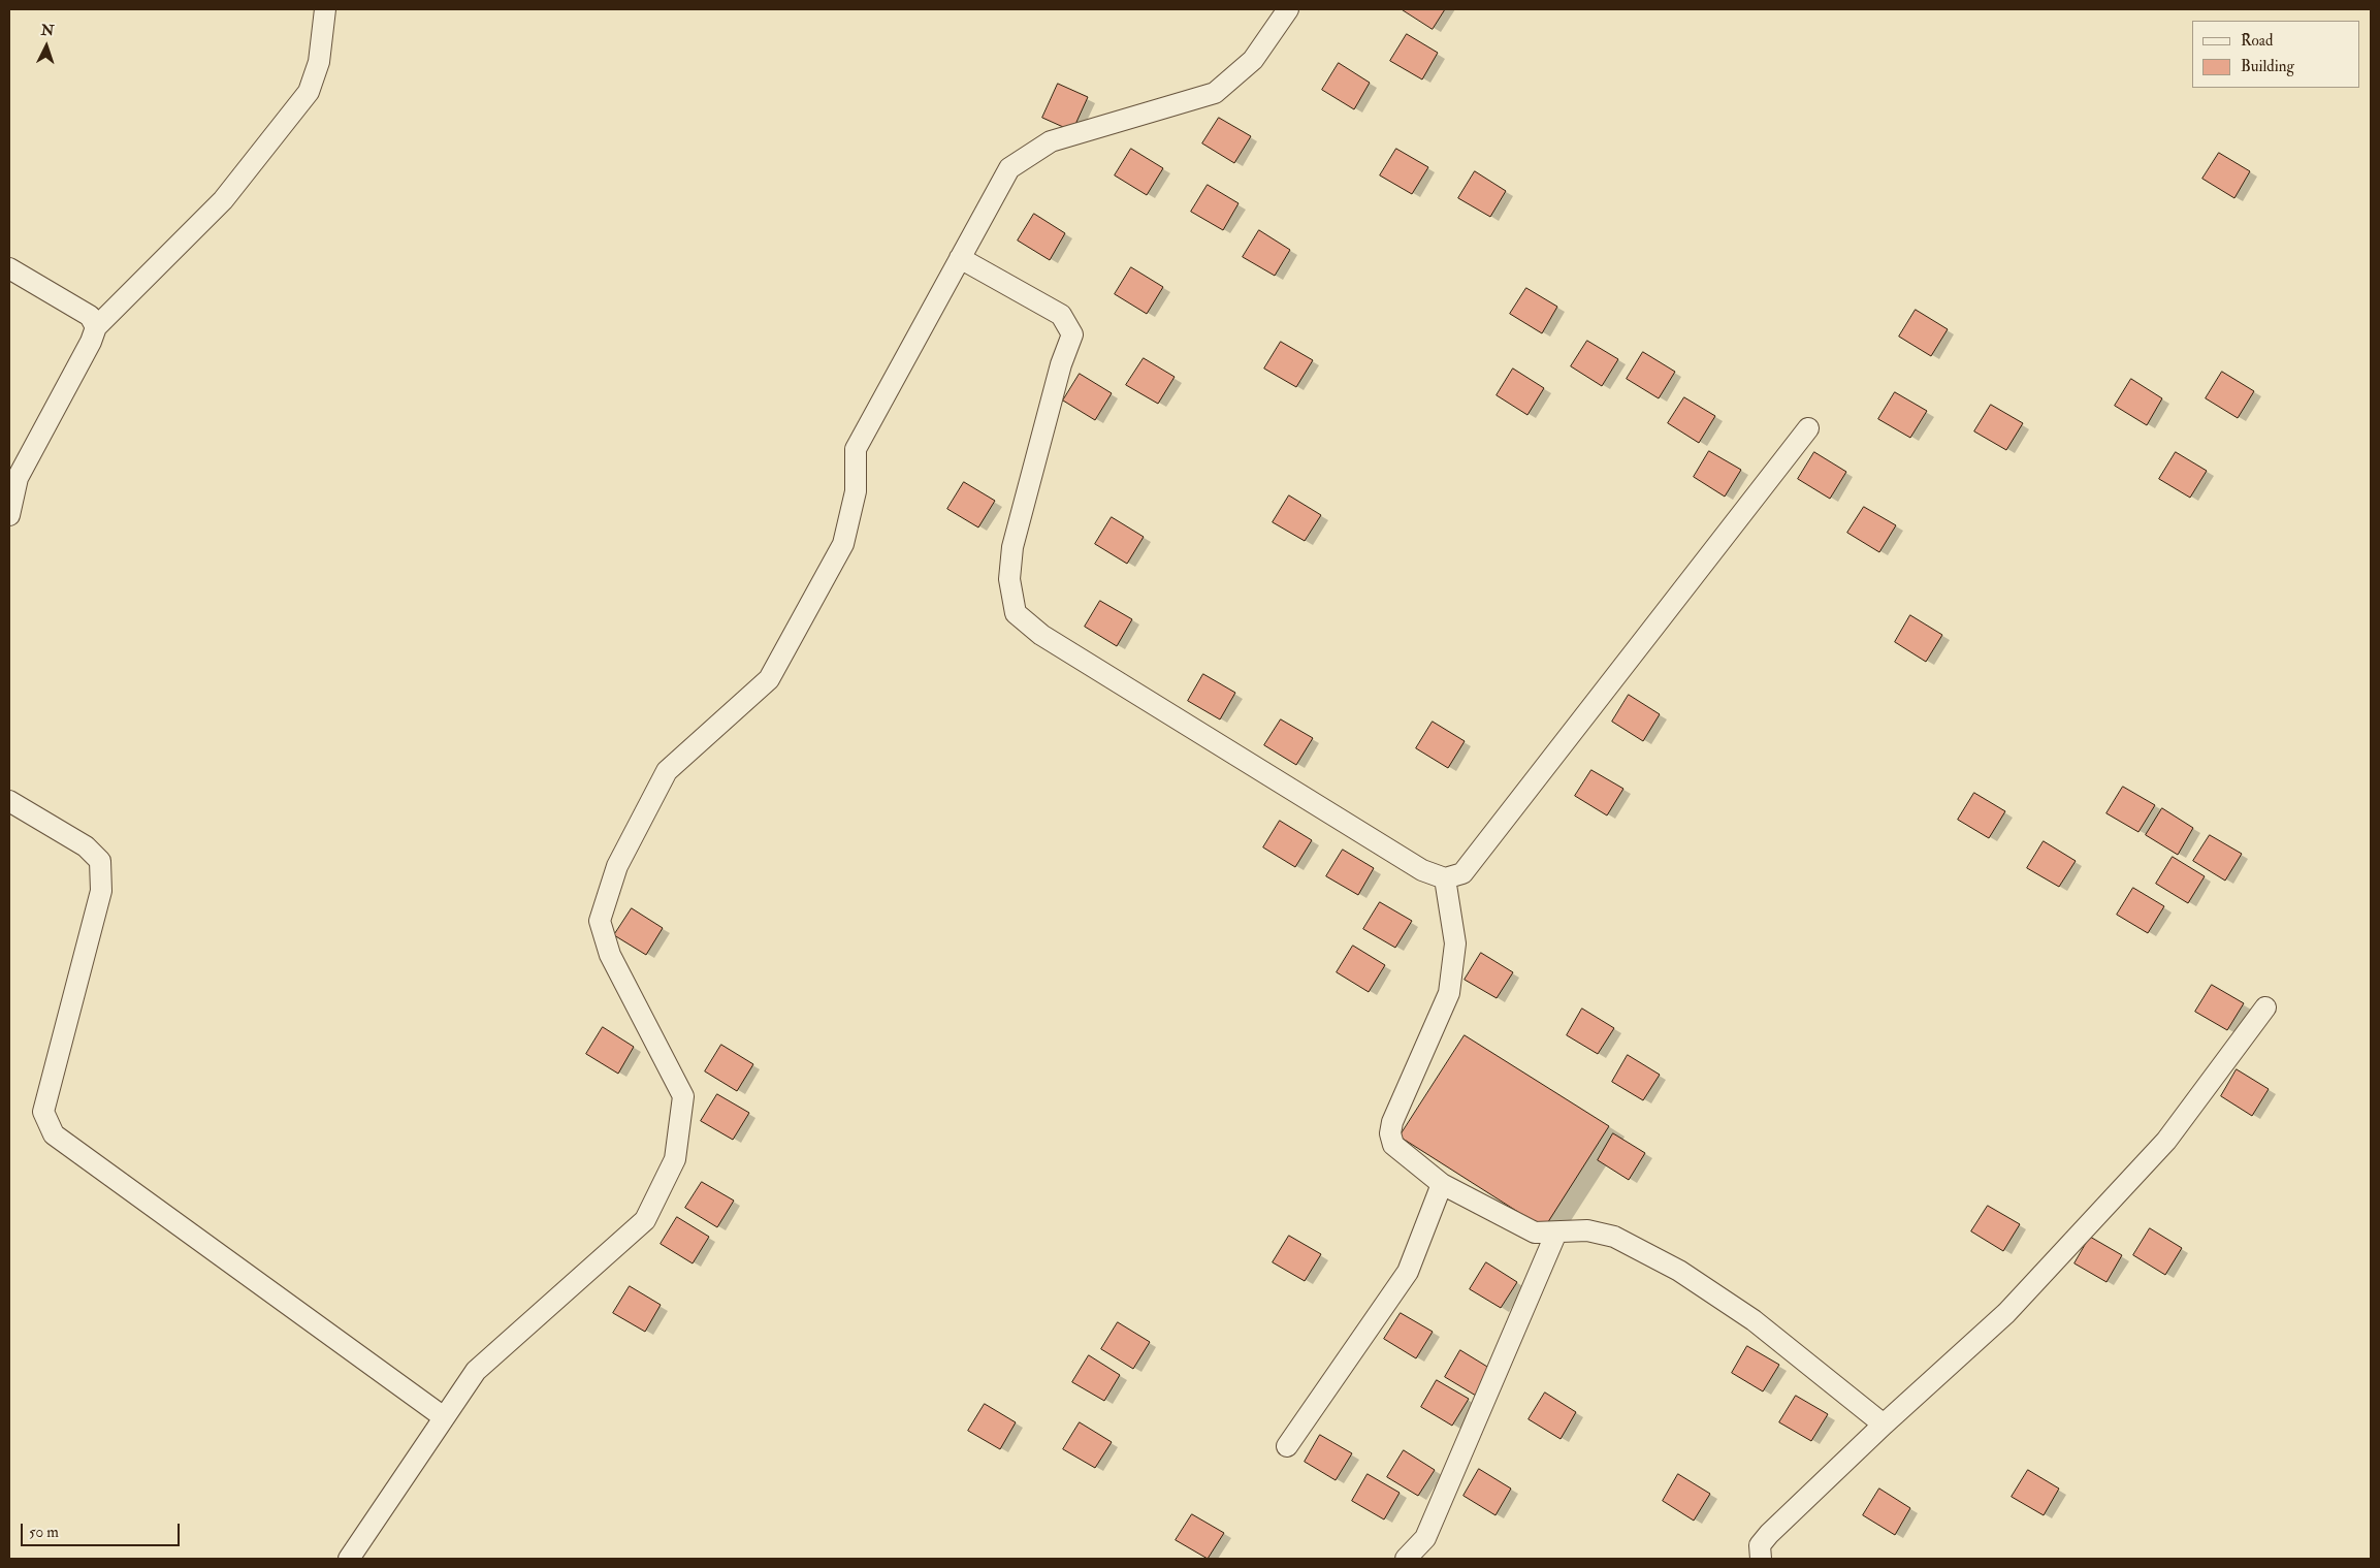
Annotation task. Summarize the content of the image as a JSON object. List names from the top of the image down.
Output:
{
  "legend": ["Road", "Building"],
  "scale_bar": "50 m",
  "north": "top"
}
